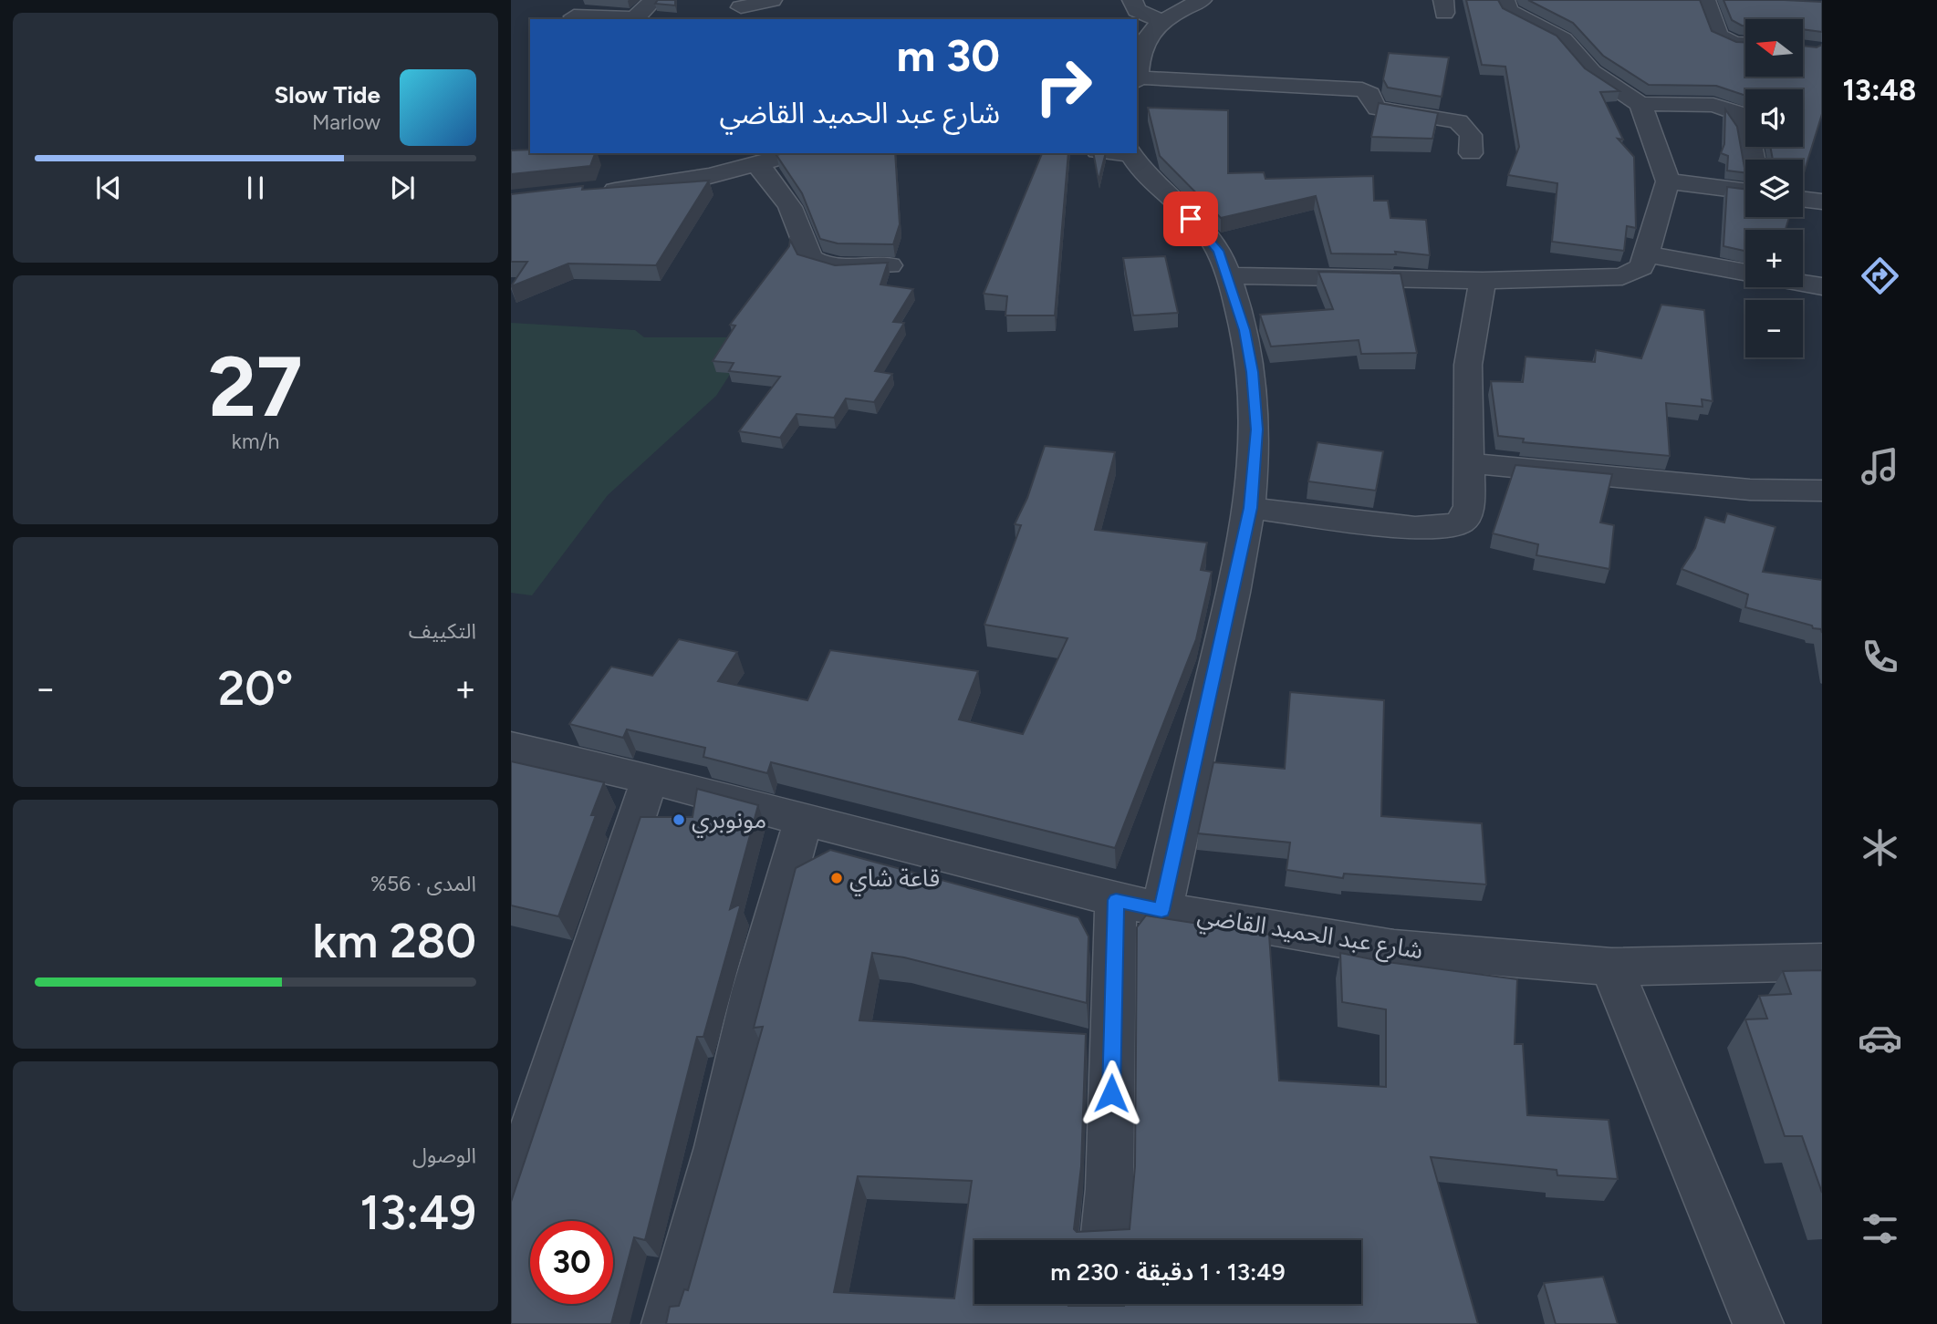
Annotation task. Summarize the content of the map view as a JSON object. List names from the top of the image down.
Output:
{
  "streets": {
    "street": ["شارع عبد الحميد القاضي"]
  },
  "places": ["مونوبري", "قاعة شاي"],
  "north": "left",
  "page": {
    "tabs": "13:48",
    "map_buttons": ["+", "−"],
    "turn": ["30 m", "شارع عبد الحميد القاضي"],
    "song": ["Slow Tide", "Marlow"],
    "tile": [
      ["27", "km/h"],
      "التكييف",
      ["المدى · 56%", "280 km"],
      ["الوصول", "13:49"]
    ],
    "heat": ["−", "20°", "+"],
    "limit": "30",
    "trip": "13:49 · 1 دقيقة · 230 m"
  }
}
